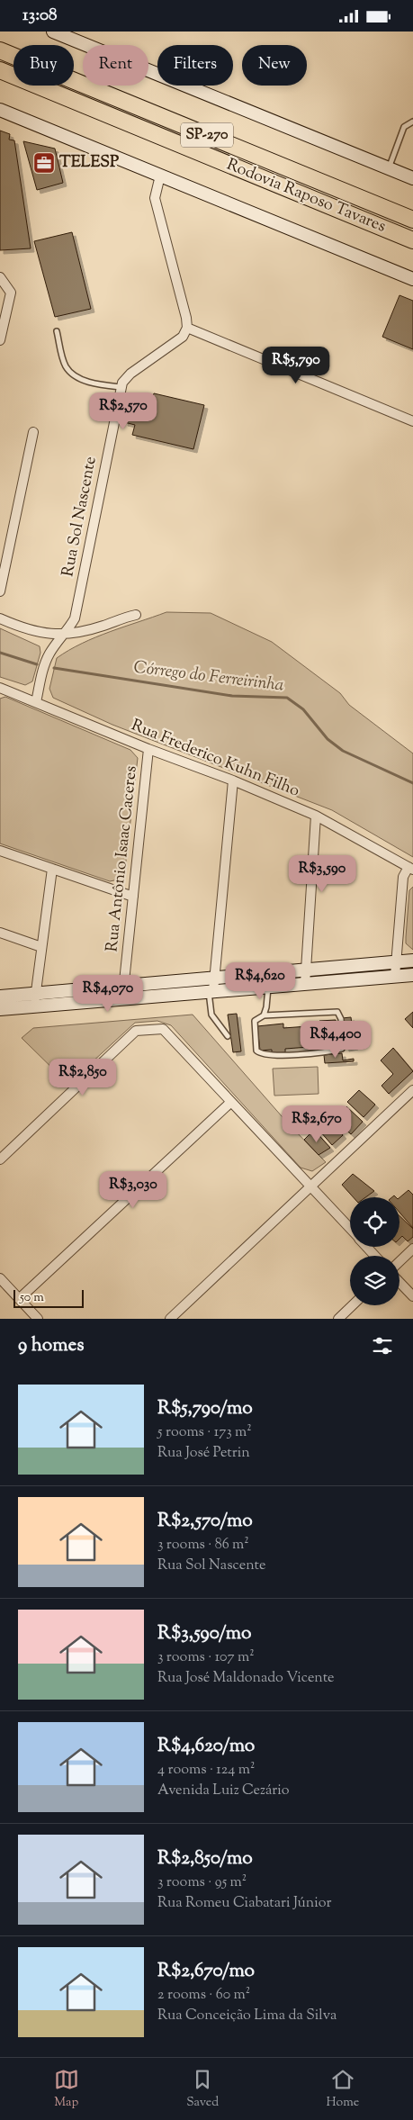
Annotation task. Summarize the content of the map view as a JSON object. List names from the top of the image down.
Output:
{
  "streets": {
    "highway": ["SP-270", "Rodovia Raposo Tavares"],
    "street": ["Rua Sol Nascente", "Rua Frederico Kuhn Filho", "Rua Antônio Isaac Caceres"]
  },
  "crossings": [
    ["Rua Sol Nascente", "Rua Frederico Kuhn Filho"],
    ["Rua Frederico Kuhn Filho", "Rua Antônio Isaac Caceres"]
  ],
  "water": ["Córrego do Ferreirinha"],
  "places": {
    "office": ["TELESP"]
  },
  "scale_bar": "50 m",
  "page": {
    "status": "13:08",
    "chip": [
      "Buy",
      "Rent",
      "Filters",
      "New"
    ],
    "price": [
      "R$5,790",
      "R$2,570",
      "R$3,590",
      "R$4,620",
      "R$4,070",
      "R$4,400",
      "R$2,850",
      "R$2,670",
      "R$3,030"
    ],
    "scale": "50 m",
    "heading": "9 homes",
    "list": [
      {
        "name": "R$5,790/mo",
        "note": "5 rooms · 173 m² · Rua José Petrin"
      },
      {
        "name": "R$2,570/mo",
        "note": "3 rooms · 86 m² · Rua Sol Nascente"
      },
      {
        "name": "R$3,590/mo",
        "note": "3 rooms · 107 m² · Rua José Maldonado Vicente"
      },
      {
        "name": "R$4,620/mo",
        "note": "4 rooms · 124 m² · Avenida Luiz Cezário"
      },
      {
        "name": "R$2,850/mo",
        "note": "3 rooms · 95 m² · Rua Romeu Ciabatari Júnior"
      },
      {
        "name": "R$2,670/mo",
        "note": "2 rooms · 60 m² · Rua Conceição Lima da Silva"
      }
    ],
    "tabs": ["Map", "Saved", "Home"]
  }
}
